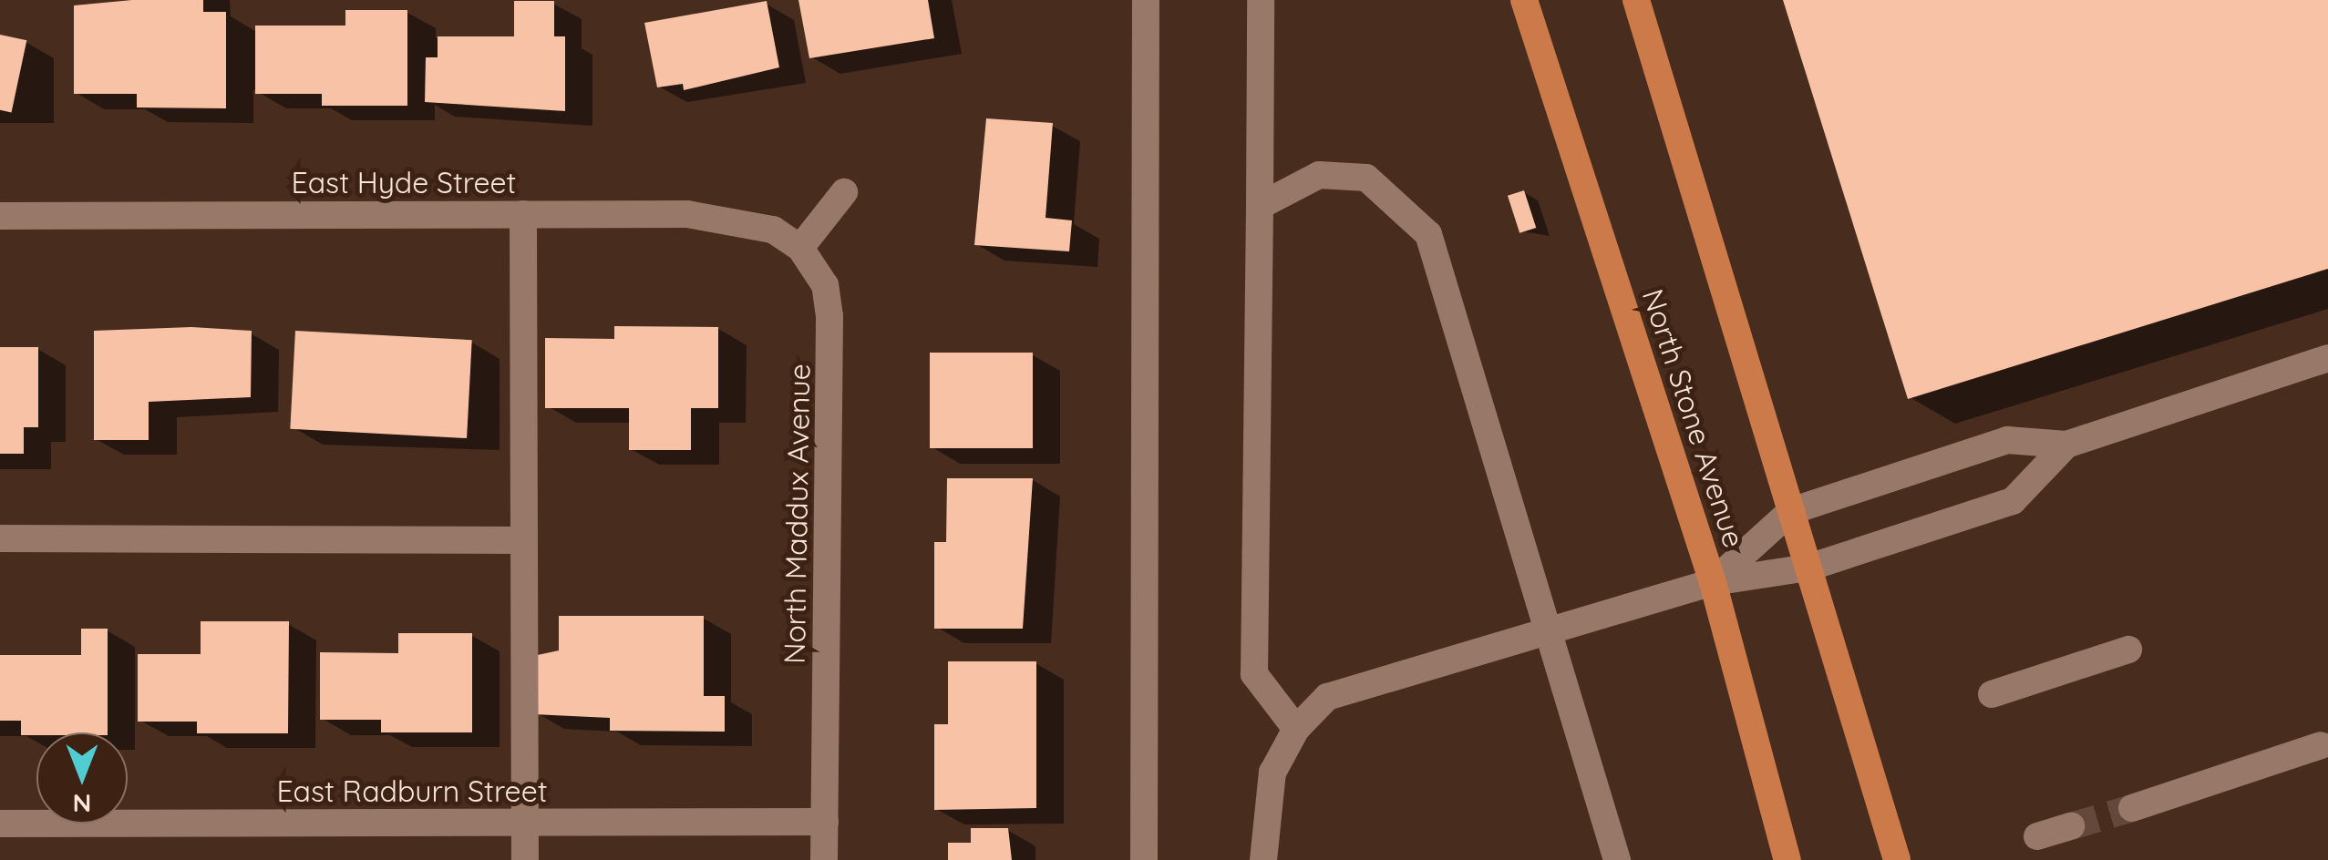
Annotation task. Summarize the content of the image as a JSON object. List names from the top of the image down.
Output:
{
  "streets": {
    "main road": ["North Stone Avenue"],
    "street": ["East Hyde Street", "North Maddux Avenue", "East Radburn Street"]
  },
  "crossings": [
    ["East Hyde Street", "North Maddux Avenue"],
    ["North Maddux Avenue", "East Radburn Street"]
  ],
  "north": "bottom"
}
